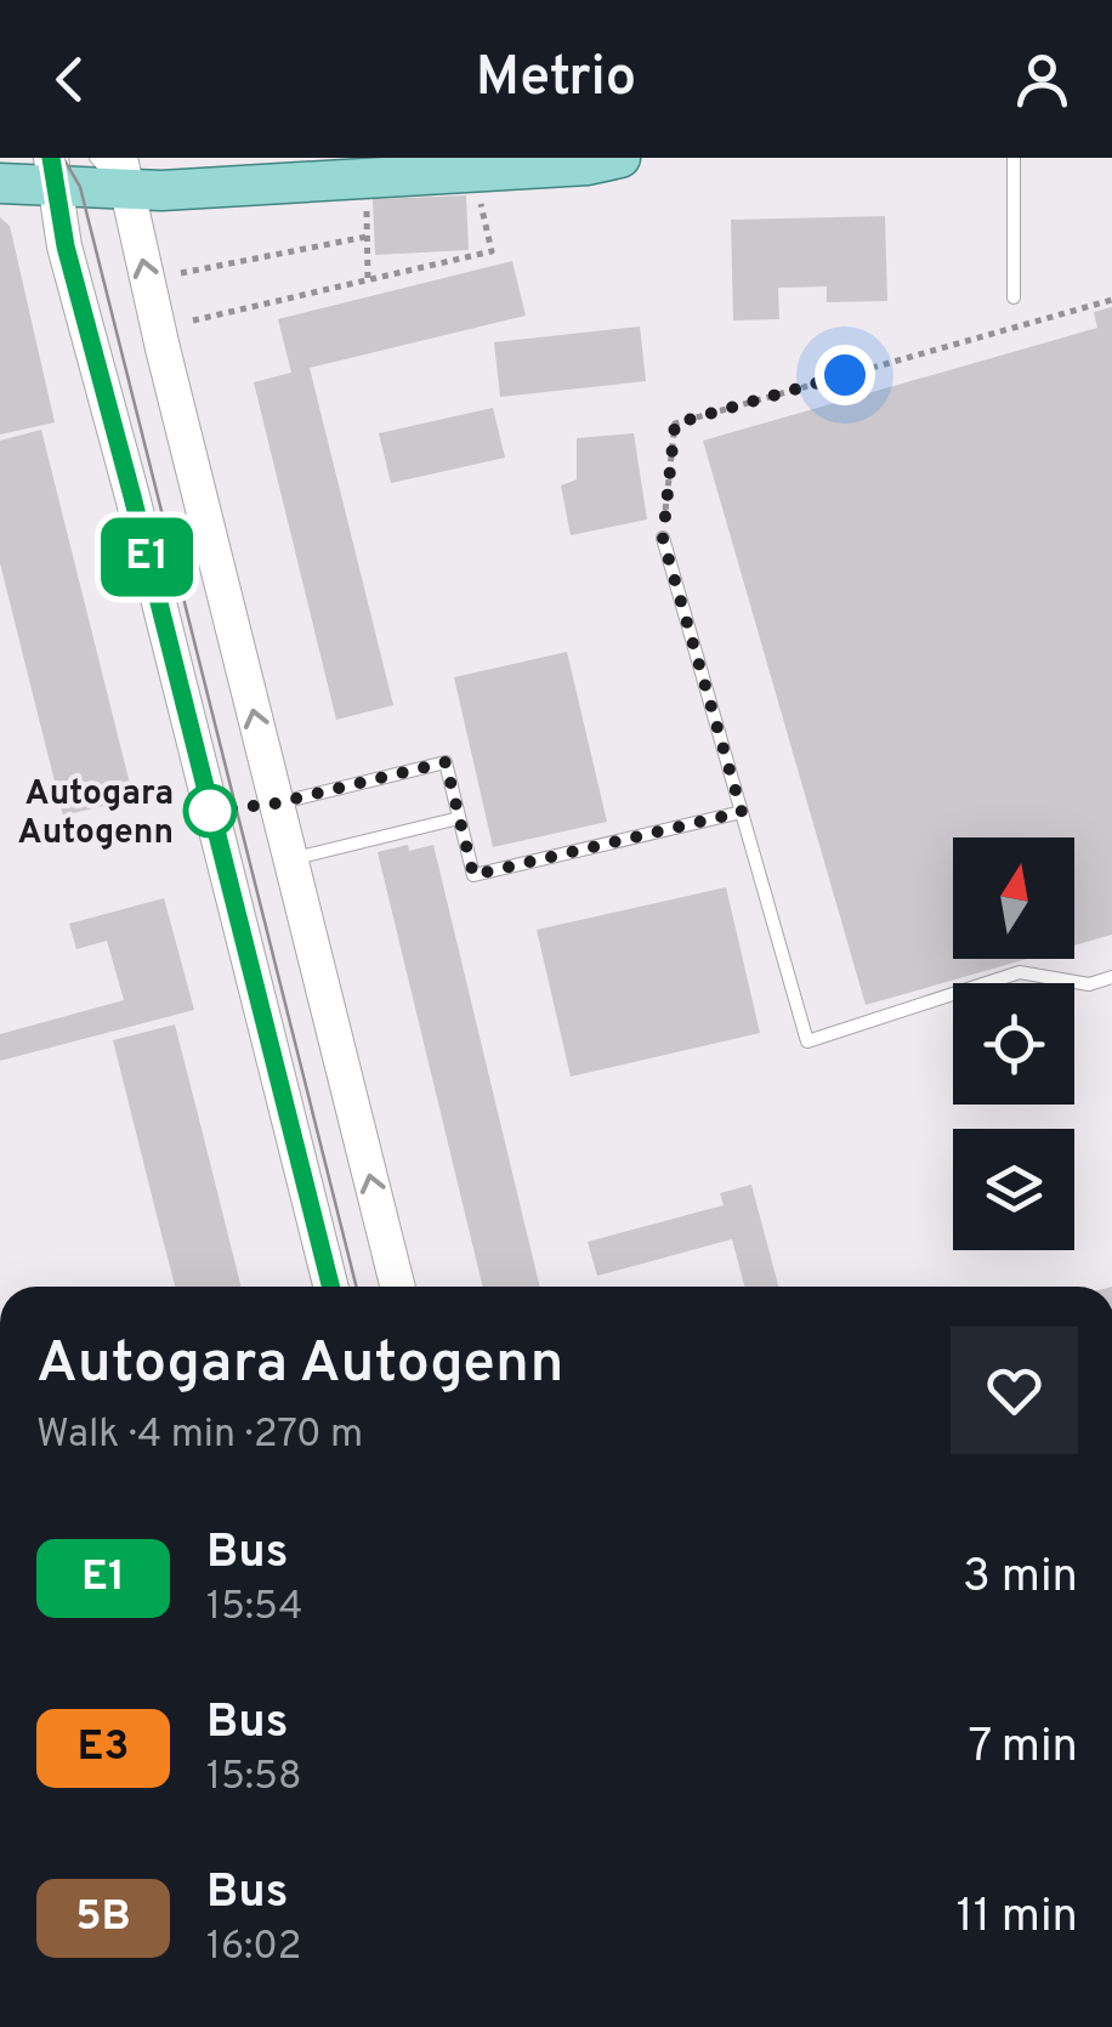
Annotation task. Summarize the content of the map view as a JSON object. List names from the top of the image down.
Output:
{
  "places": ["Autogara Autogenn"],
  "lines": ["bus line E1"],
  "north": "top",
  "page": {
    "header": "Metrio",
    "on_map": "E1",
    "heading": ["Autogara Autogenn", "Walk · 4 min · 270 m"],
    "list": [
      {
        "mark": "E1",
        "name": "Bus",
        "note": "15:54",
        "value": "3 min"
      },
      {
        "mark": "E3",
        "name": "Bus",
        "note": "15:58",
        "value": "7 min"
      },
      {
        "mark": "5B",
        "name": "Bus",
        "note": "16:02",
        "value": "11 min"
      }
    ]
  }
}
